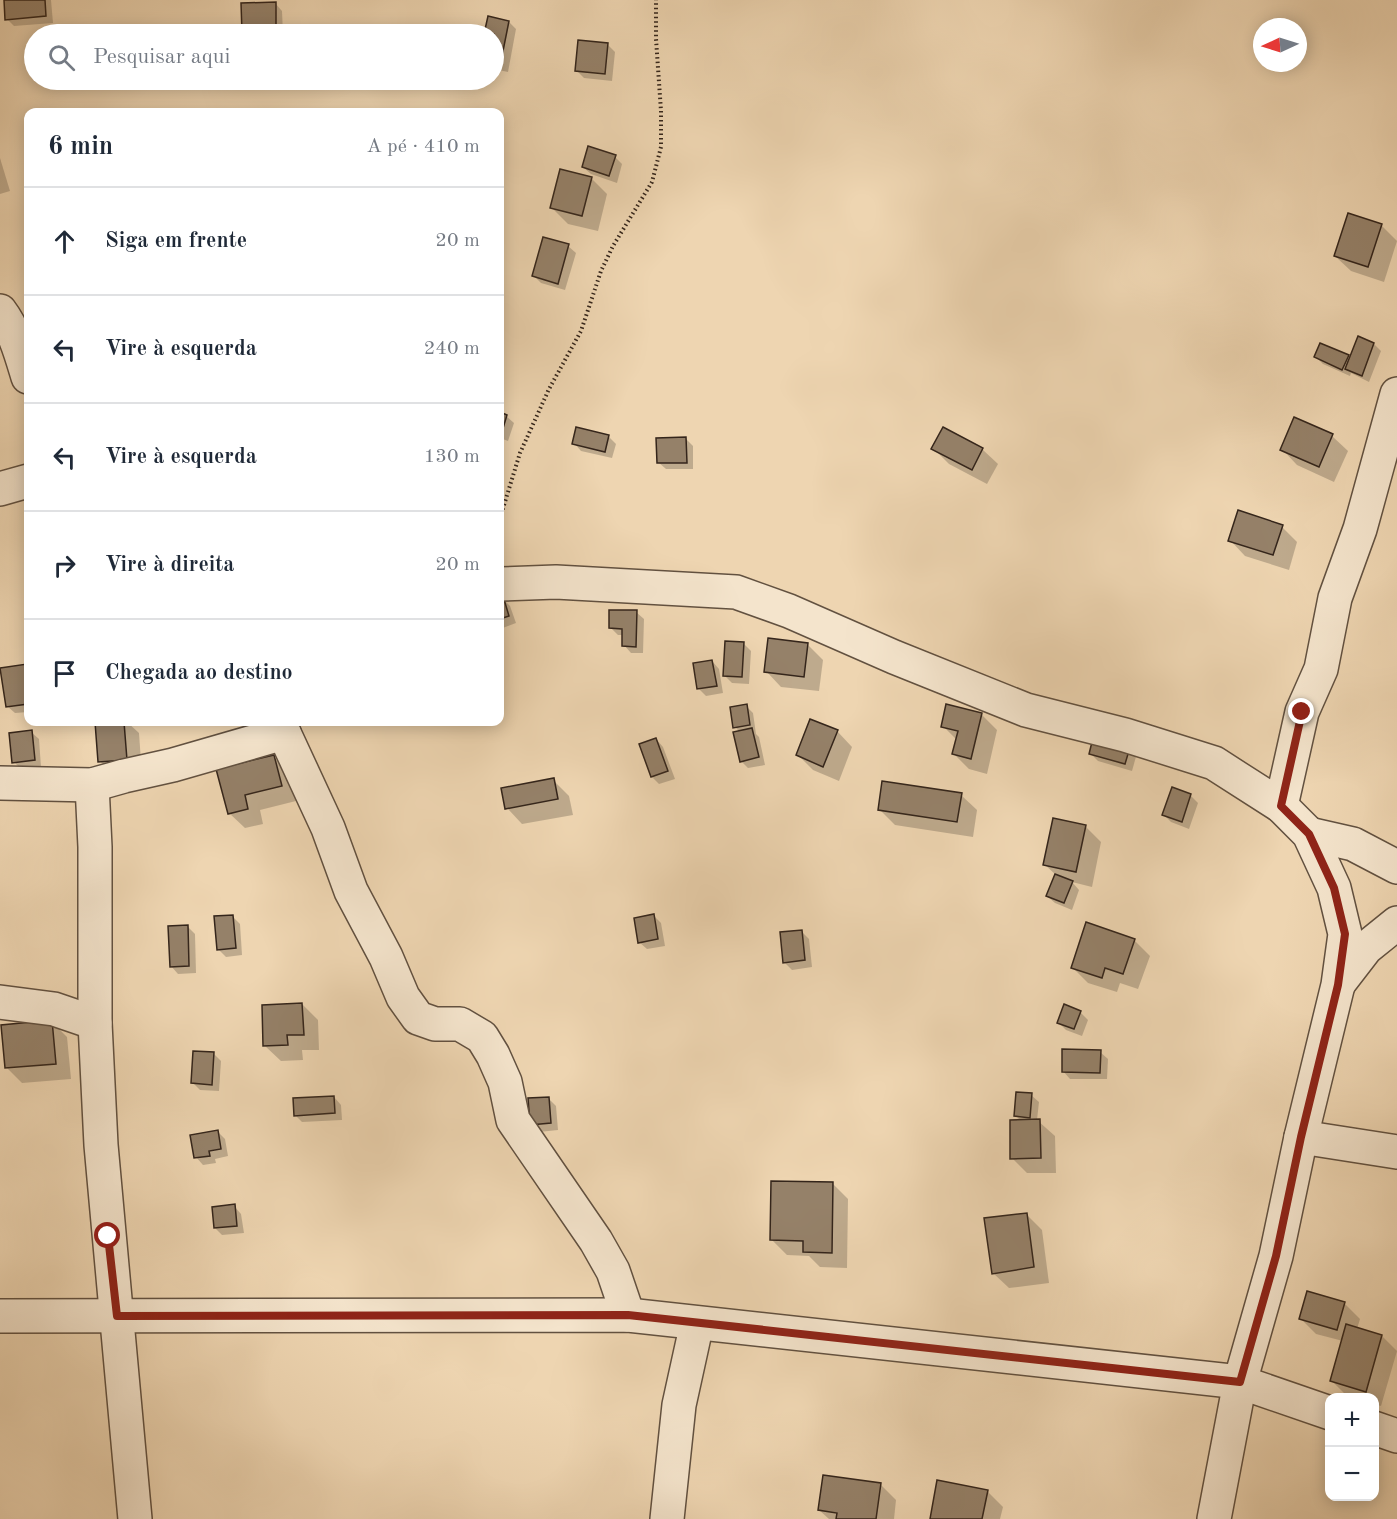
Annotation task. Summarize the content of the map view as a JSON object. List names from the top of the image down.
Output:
{
  "north": "left",
  "page": {
    "search": "Pesquisar aqui",
    "heading": ["6 min", "A pé · 410 m"],
    "list": [
      ["Siga em frente", "20 m"],
      ["Vire à esquerda", "240 m"],
      ["Vire à esquerda", "130 m"],
      ["Vire à direita", "20 m"],
      "Chegada ao destino"
    ],
    "map_buttons": ["+", "−"]
  }
}
